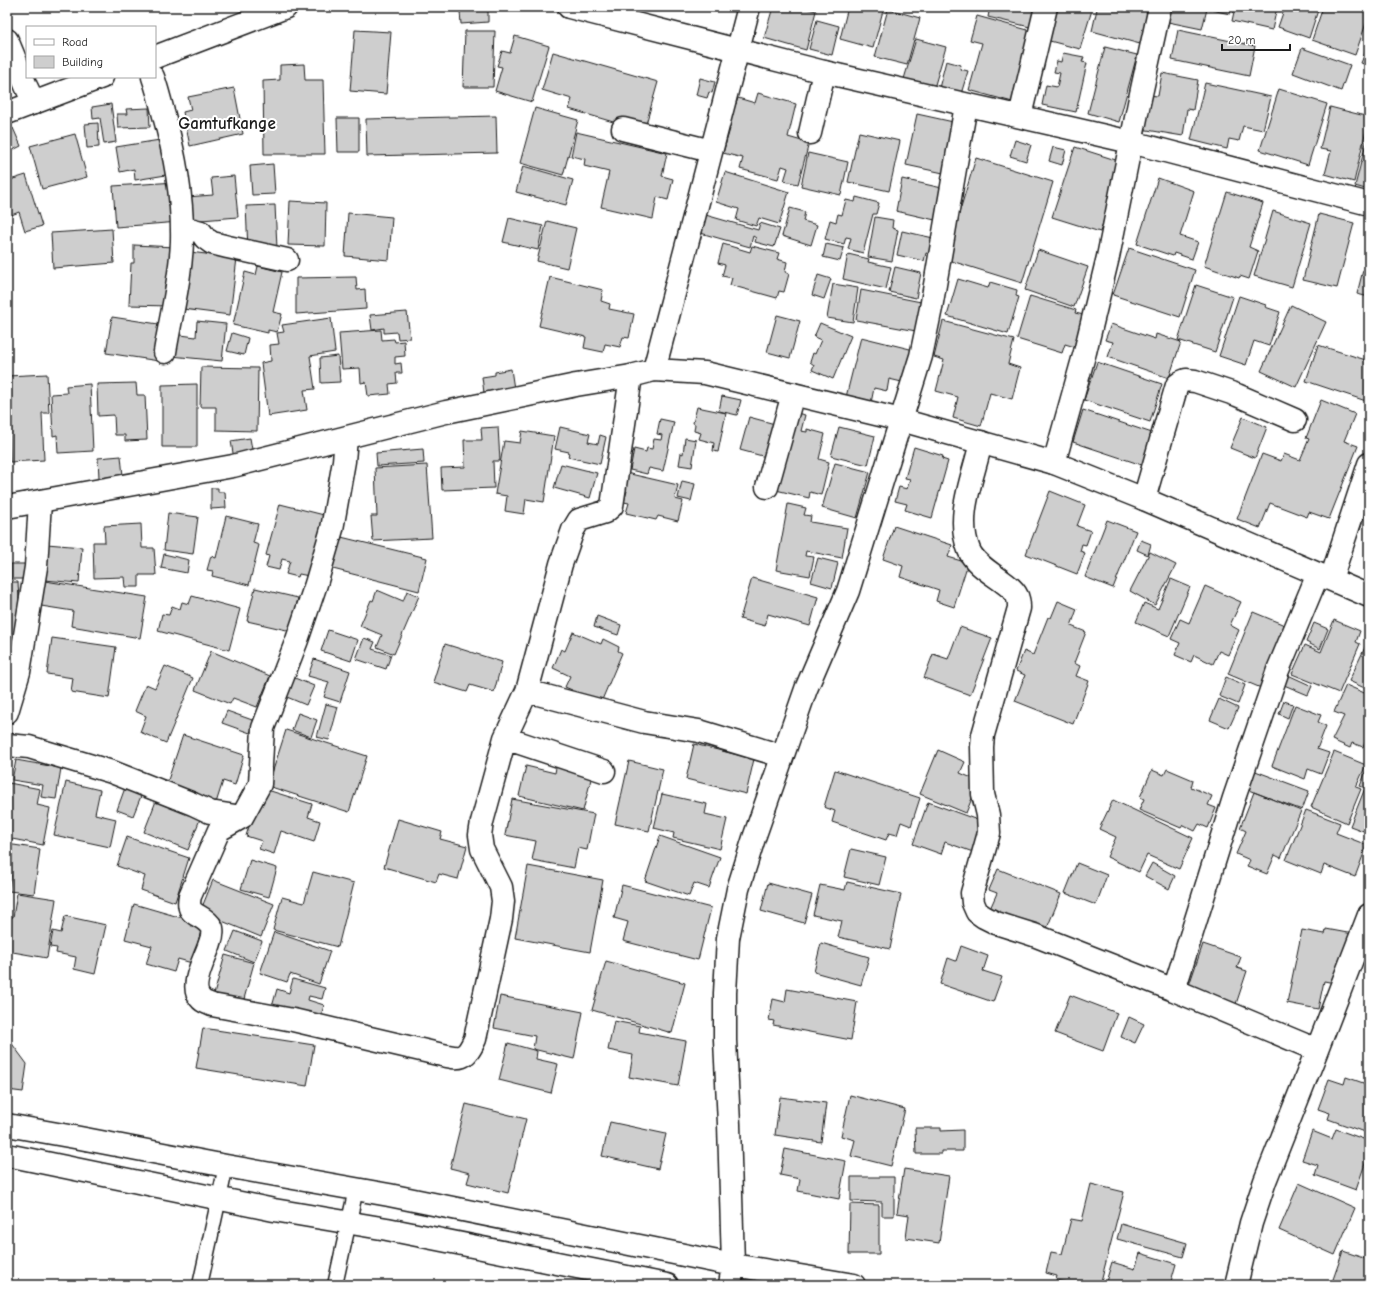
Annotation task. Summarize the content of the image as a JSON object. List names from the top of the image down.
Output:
{
  "districts": ["Gamtufkange"],
  "legend": ["Road", "Building"],
  "scale_bar": "20 m"
}
